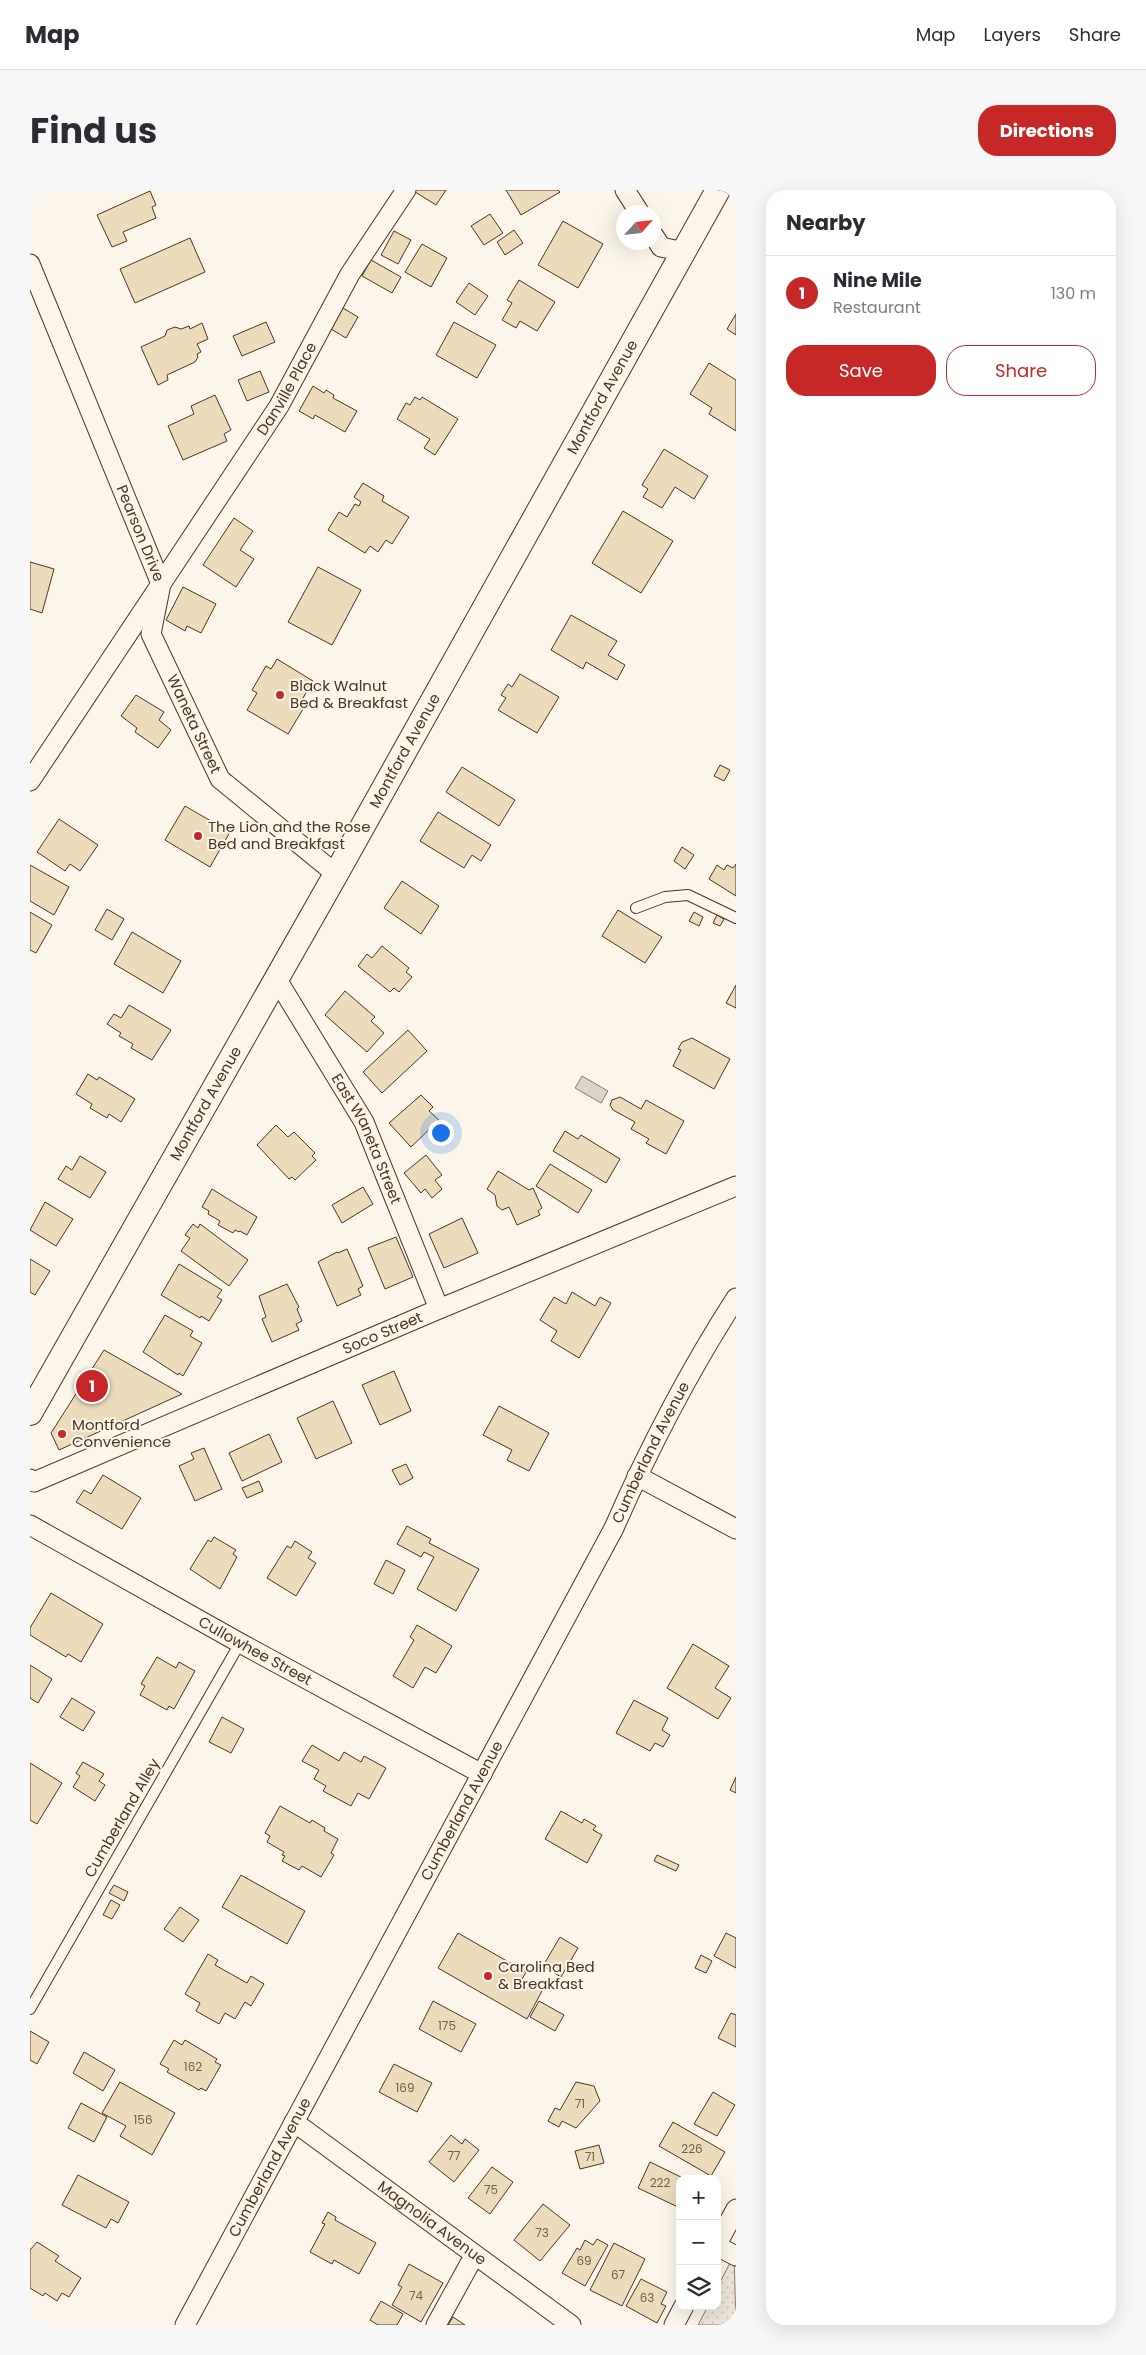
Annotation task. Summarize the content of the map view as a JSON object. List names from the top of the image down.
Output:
{
  "streets": {
    "street": [
      "Danville Place",
      "Montford Avenue",
      "Pearson Drive",
      "Waneta Street",
      "East Waneta Street",
      "Soco Street",
      "Cumberland Avenue",
      "Cullowhee Street",
      "Magnolia Avenue"
    ],
    "lane": ["Cumberland Alley"]
  },
  "crossings": [
    ["Danville Place", "Pearson Drive"],
    ["Danville Place", "Waneta Street"],
    ["Montford Avenue", "Waneta Street"],
    ["Montford Avenue", "East Waneta Street"],
    ["Pearson Drive", "Waneta Street"],
    ["East Waneta Street", "Soco Street"],
    ["Cumberland Avenue", "Cullowhee Street"],
    ["Cumberland Avenue", "Magnolia Avenue"],
    ["Cullowhee Street", "Cumberland Alley"]
  ],
  "places": [
    "Black Walnut Bed & Breakfast",
    "The Lion and the Rose Bed and Breakfast",
    "Montford Convenience",
    "Carolina Bed & Breakfast"
  ],
  "house_numbers": [
    "175",
    "162",
    "169",
    "71",
    "156",
    "226",
    "77",
    "71",
    "222",
    "75",
    "73",
    "69",
    "67",
    "74",
    "63"
  ],
  "north": "top right",
  "page": {
    "header": "Map",
    "nav": ["Map", "Layers", "Share"],
    "title": "Find us",
    "buttons": [
      "Directions",
      ["Save", "Share"]
    ],
    "heading": "Nearby",
    "list": [
      {
        "mark": "1",
        "name": "Nine Mile",
        "note": "Restaurant",
        "value": "130 m"
      }
    ],
    "pins": "1",
    "map_buttons": ["+", "−"]
  }
}
